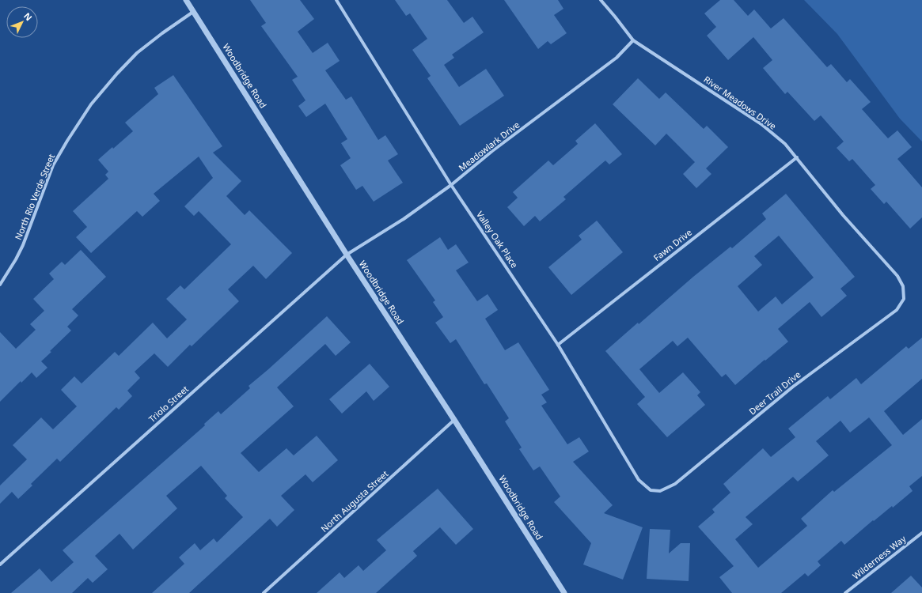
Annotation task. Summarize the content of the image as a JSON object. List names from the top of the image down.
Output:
{
  "streets": {
    "street": [
      "Woodbridge Road",
      "River Meadows Drive",
      "Meadowlark Drive",
      "North Rio Verde Street",
      "Valley Oak Place",
      "Fawn Drive",
      "Deer Trail Drive",
      "Triolo Street",
      "North Augusta Street",
      "Wilderness Way"
    ]
  },
  "crossings": [
    ["Woodbridge Road", "Meadowlark Drive"],
    ["Woodbridge Road", "North Rio Verde Street"],
    ["Woodbridge Road", "Triolo Street"],
    ["Woodbridge Road", "North Augusta Street"],
    ["River Meadows Drive", "Meadowlark Drive"],
    ["River Meadows Drive", "Fawn Drive"],
    ["River Meadows Drive", "Deer Trail Drive"],
    ["Meadowlark Drive", "Valley Oak Place"],
    ["Meadowlark Drive", "Triolo Street"],
    ["Valley Oak Place", "Fawn Drive"],
    ["Valley Oak Place", "Deer Trail Drive"]
  ],
  "north": "top right"
}
